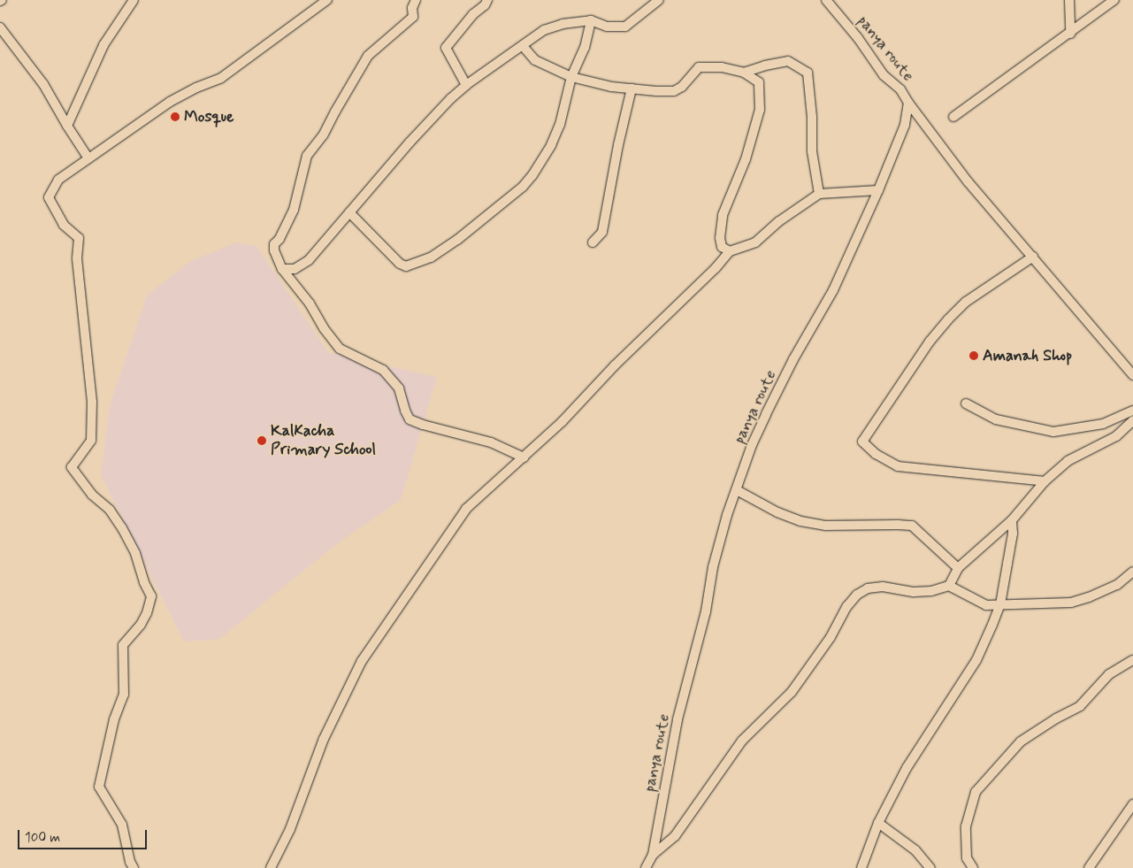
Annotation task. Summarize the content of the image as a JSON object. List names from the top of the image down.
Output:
{
  "streets": {
    "street": ["panya route"]
  },
  "places": ["Mosque", "Amanah Shop", "KalKacha Primary School"],
  "scale_bar": "100 m"
}
